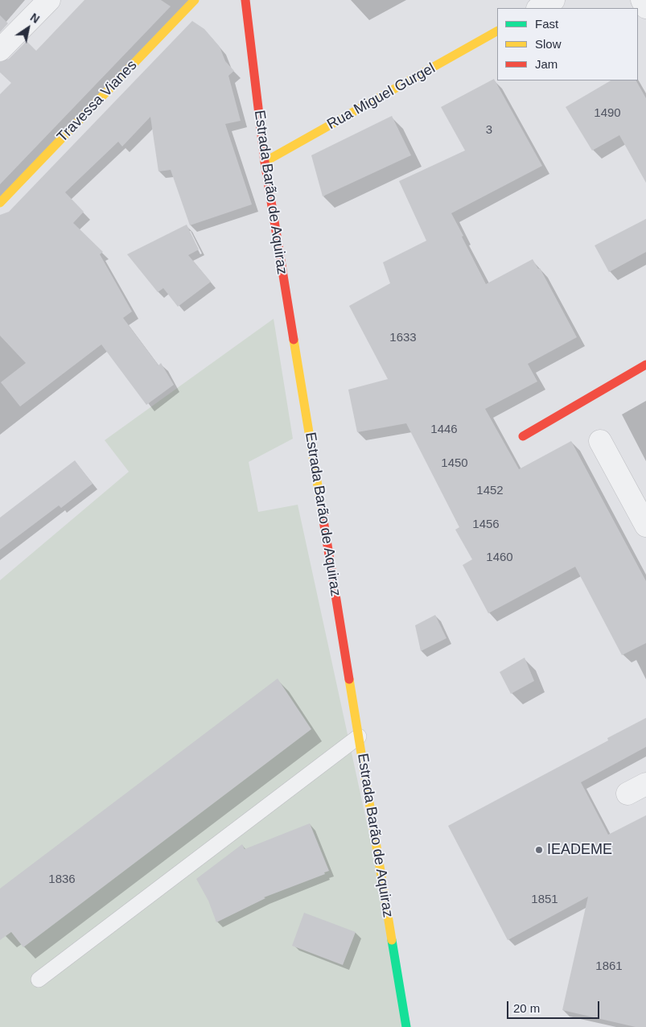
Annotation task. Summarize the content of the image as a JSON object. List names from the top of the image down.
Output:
{
  "streets": {
    "street": ["Rua Miguel Gurgel", "Travessa Vianes", "Estrada Barão de Aquiraz"]
  },
  "crossings": [
    ["Rua Miguel Gurgel", "Estrada Barão de Aquiraz"]
  ],
  "places": ["IEADEME"],
  "house_numbers": [
    "1490",
    "3",
    "1633",
    "1446",
    "1450",
    "1452",
    "1456",
    "1460",
    "1836",
    "1851",
    "1861"
  ],
  "legend": ["Fast", "Slow", "Jam"],
  "scale_bar": "20 m",
  "north": "top right"
}
